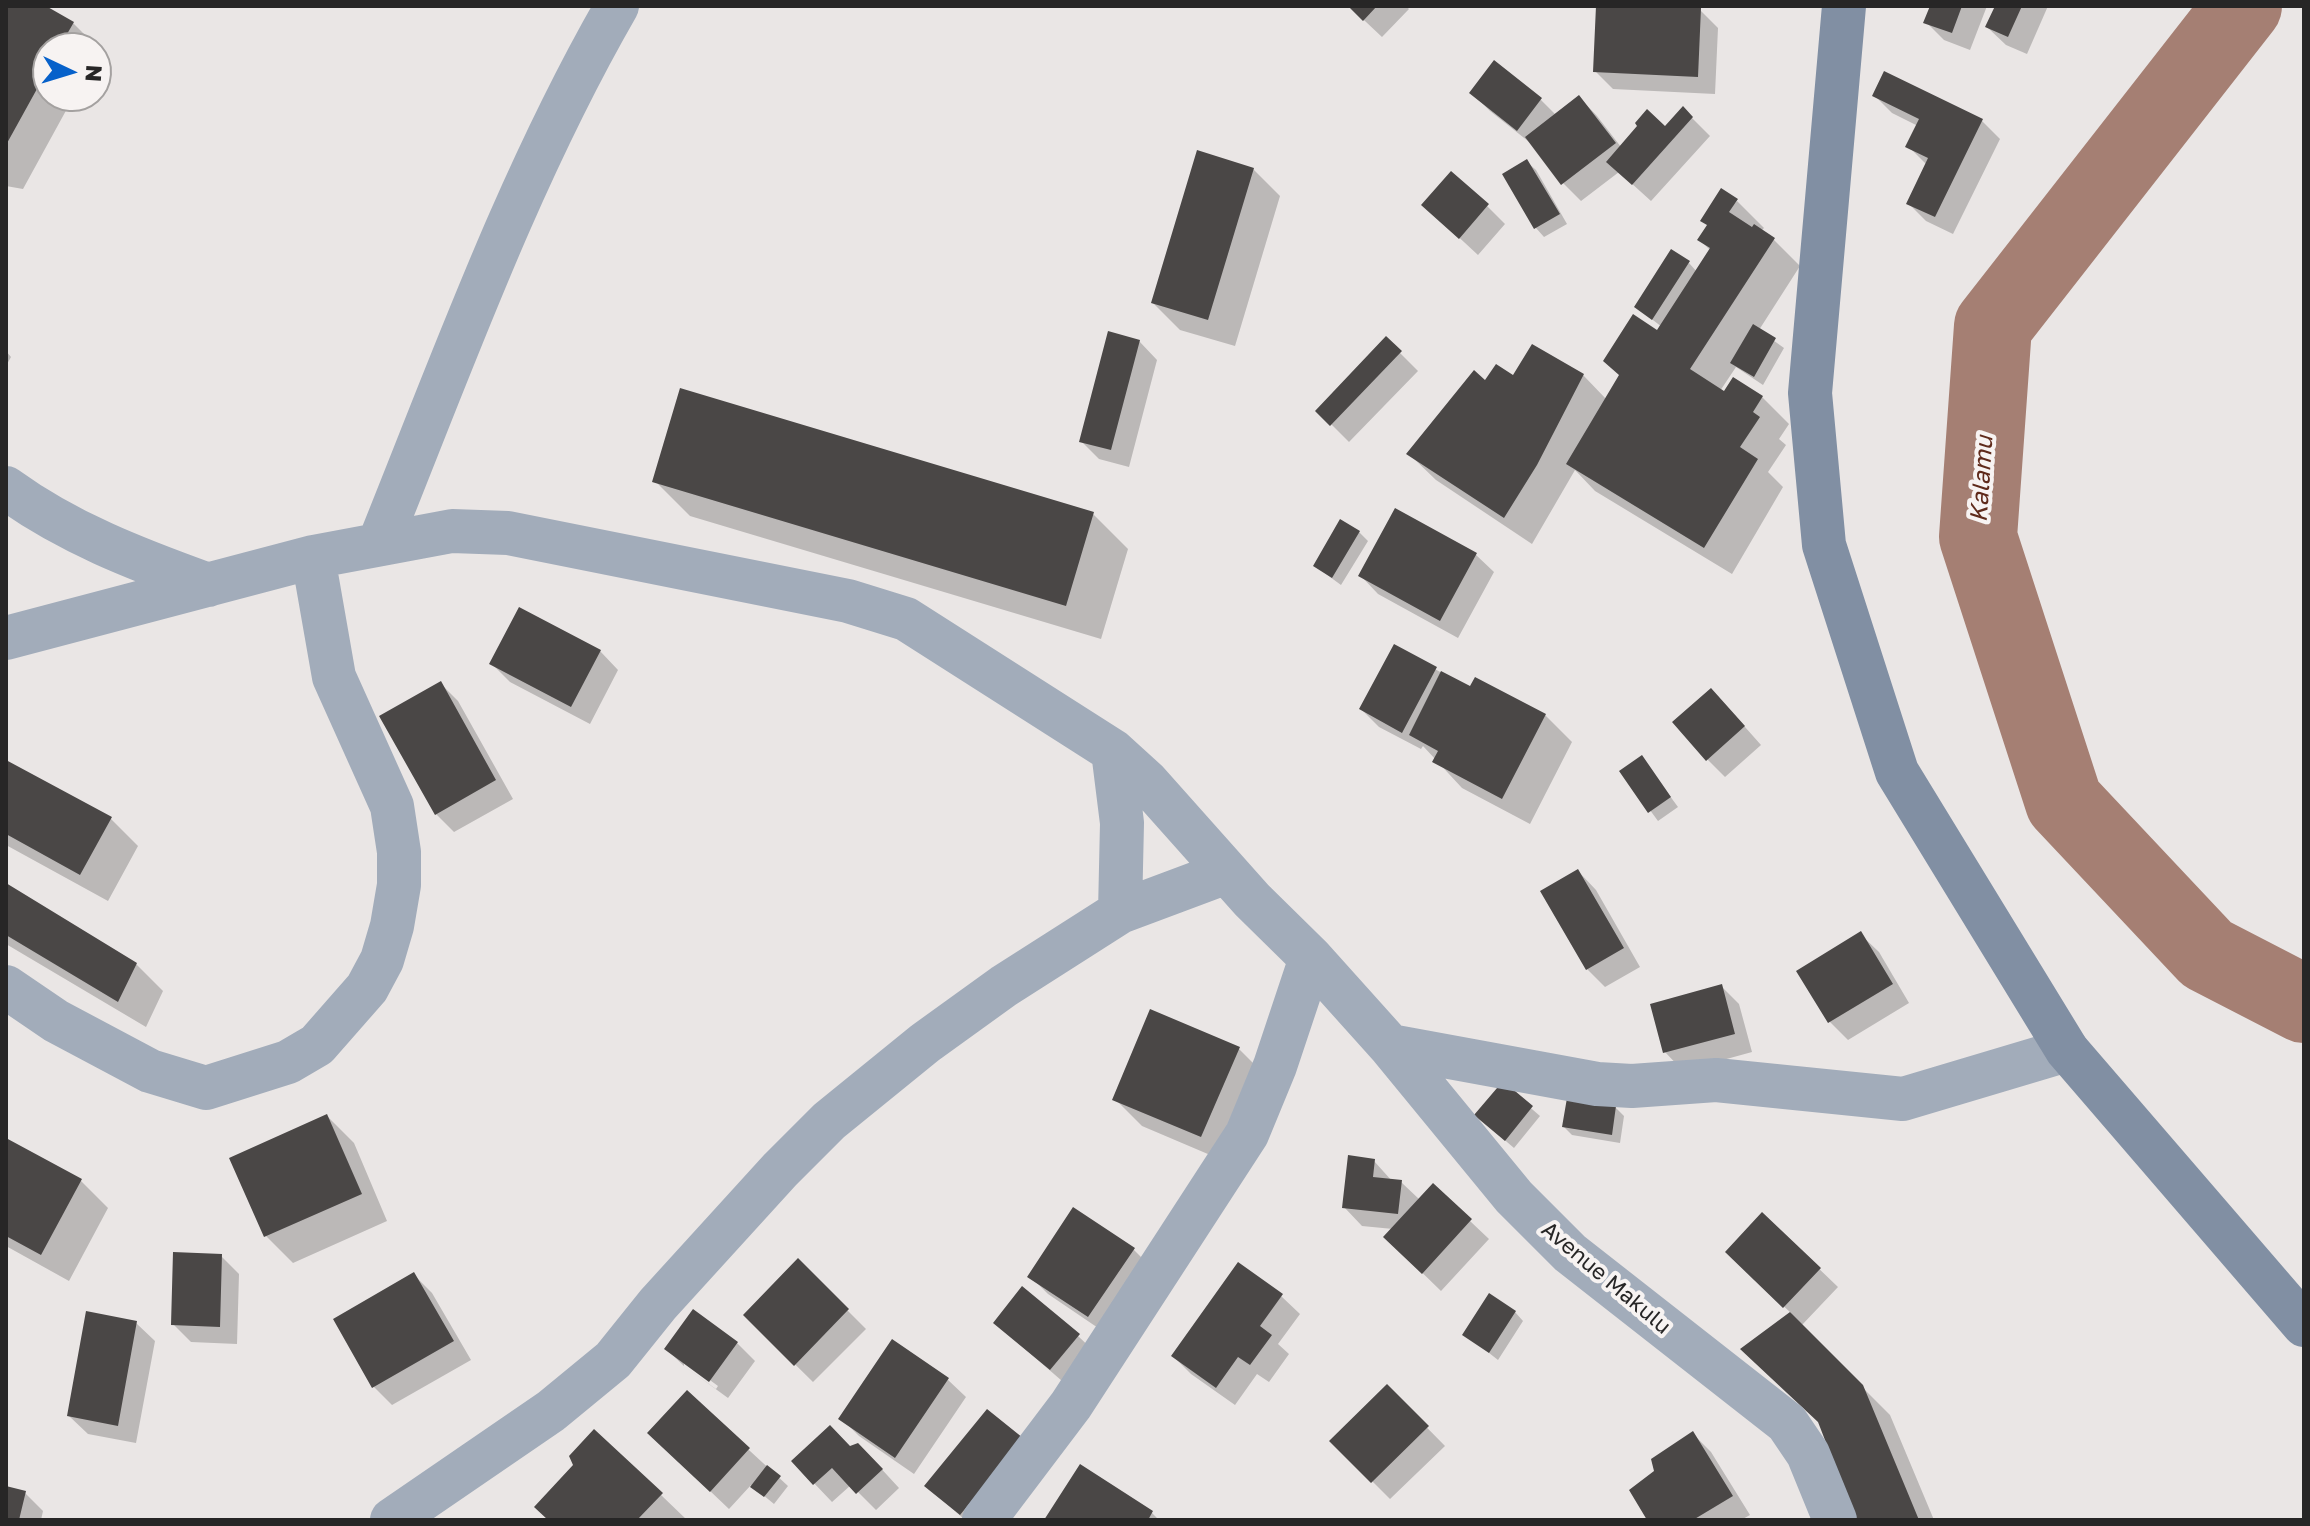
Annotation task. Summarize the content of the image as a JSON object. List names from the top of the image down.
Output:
{
  "streets": {
    "street": ["Avenue Makulu"]
  },
  "water": ["Kalamu"],
  "north": "right"
}
